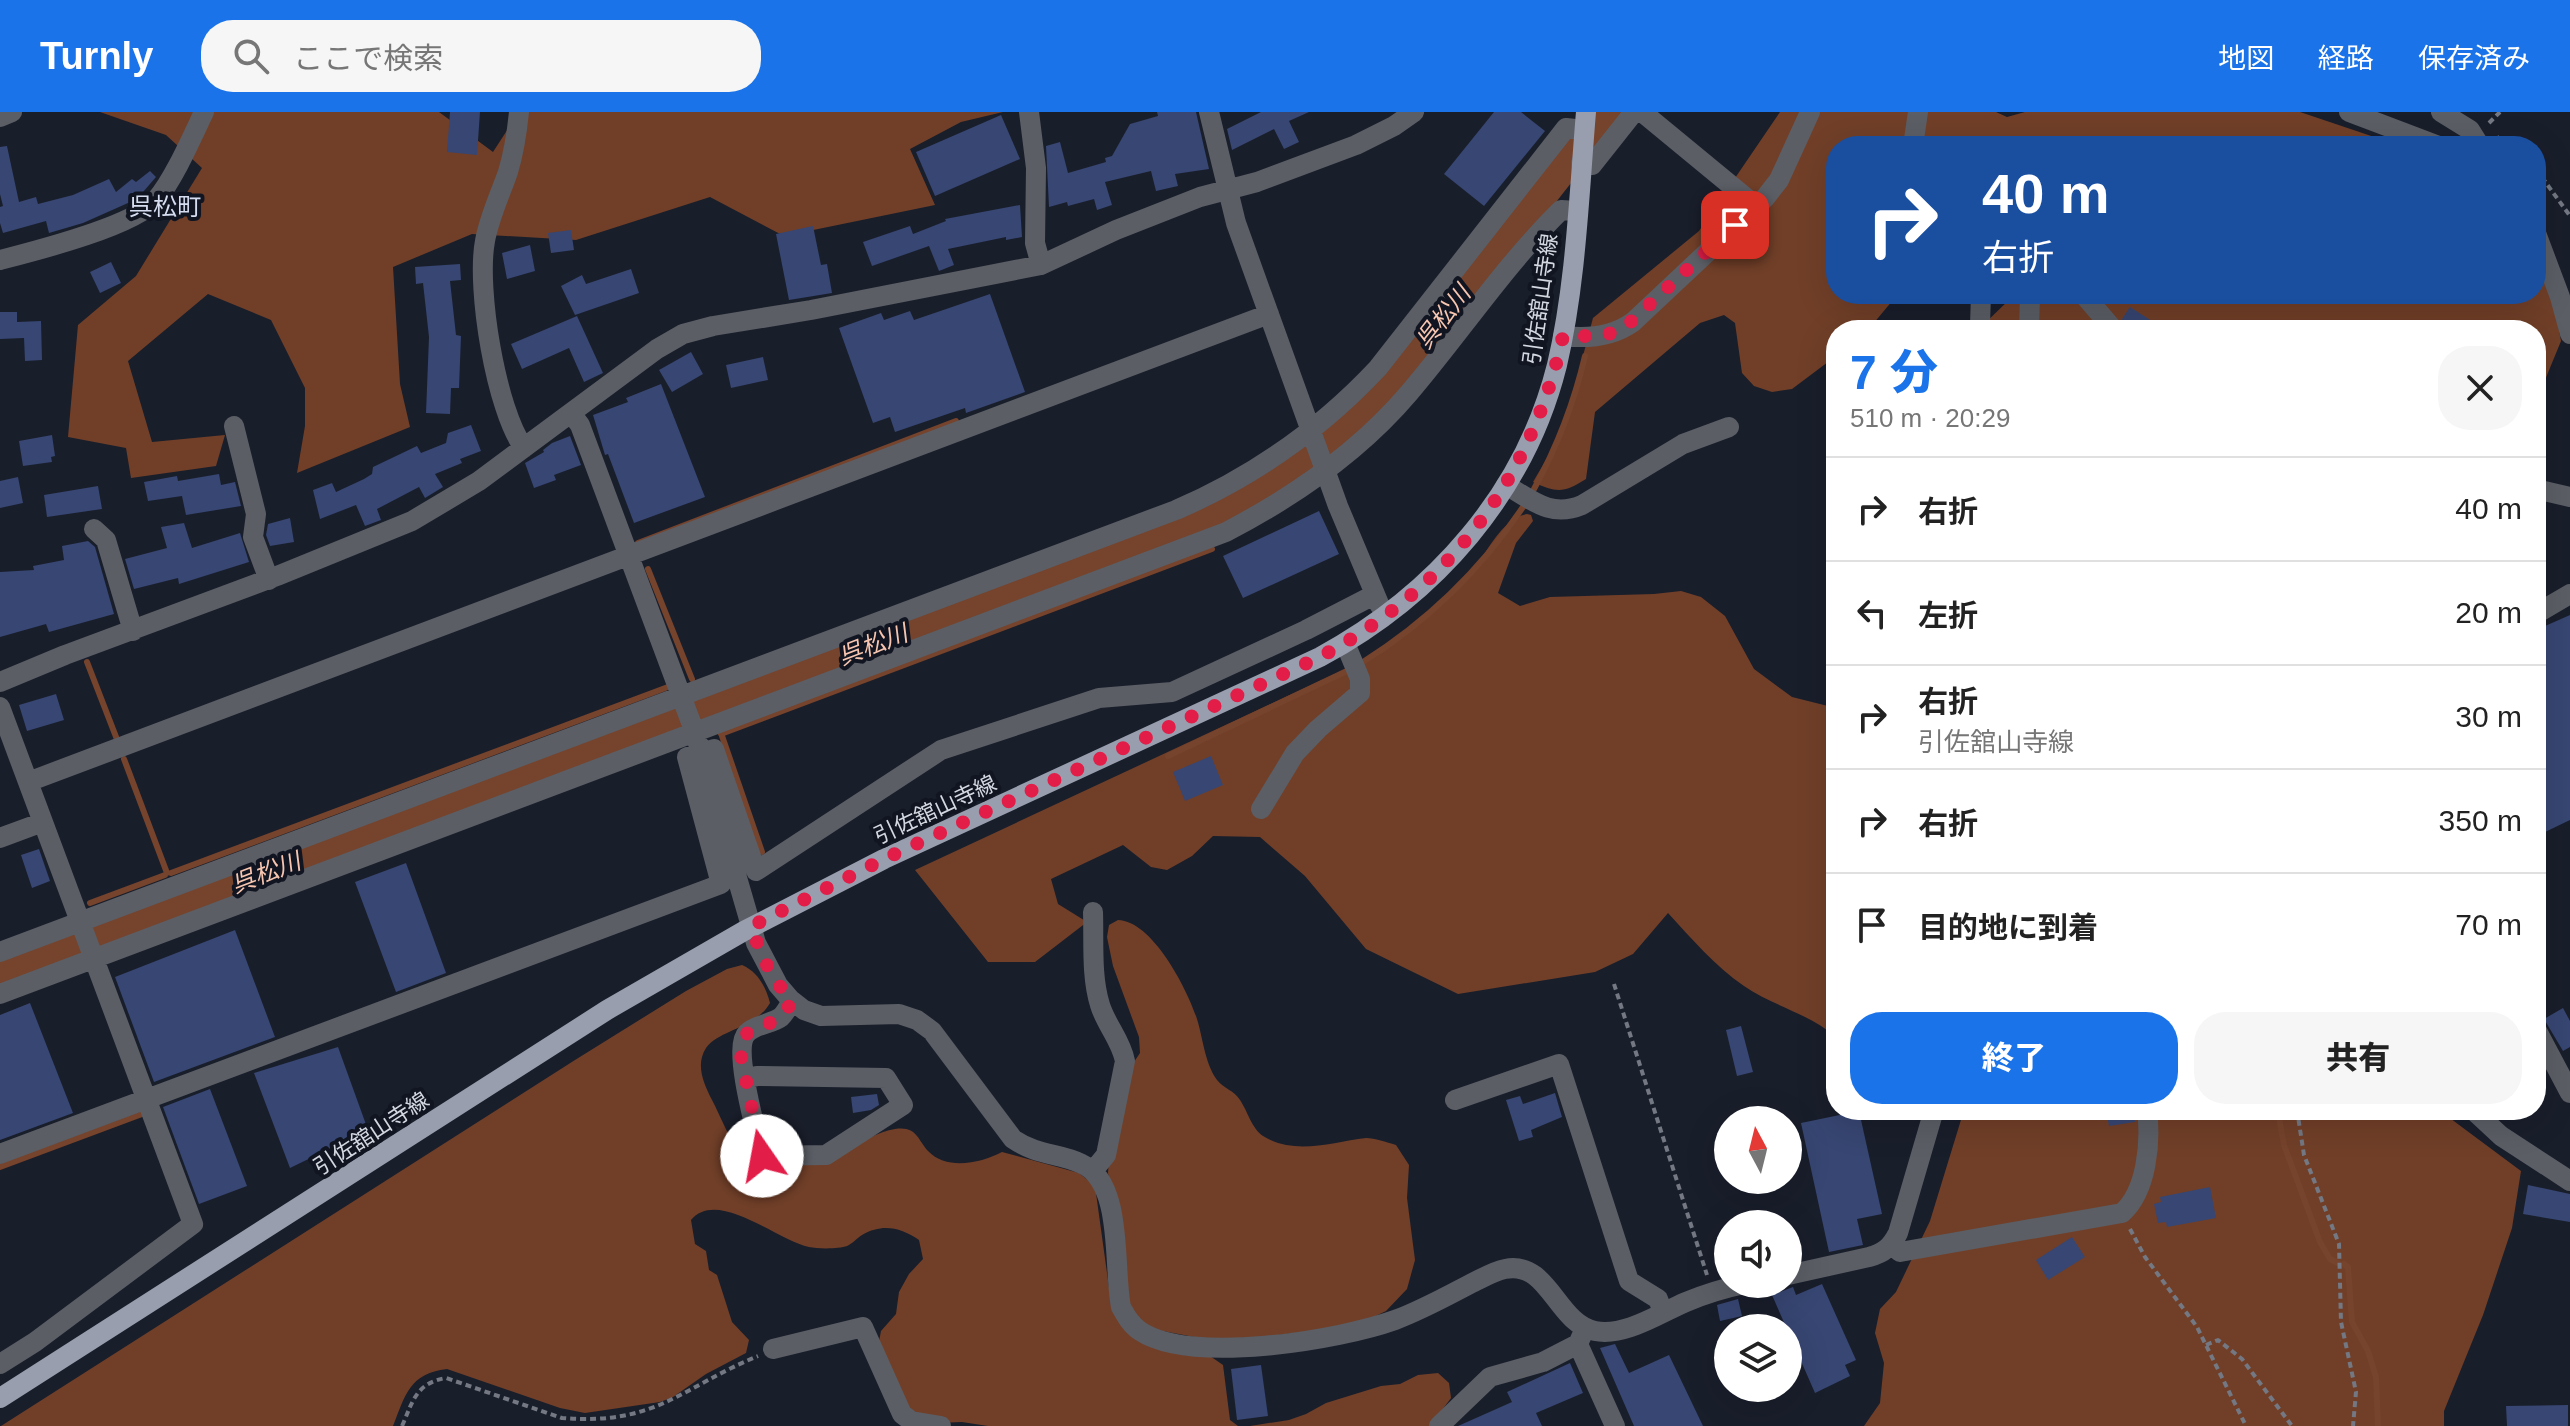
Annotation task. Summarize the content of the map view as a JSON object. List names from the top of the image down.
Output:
{
  "streets": {
    "main road": ["引佐舘山寺線"]
  },
  "districts": ["呉松町"],
  "water": ["呉松川"],
  "north": "top",
  "page": {
    "header": "Turnly",
    "search": "ここで検索",
    "nav": ["地図", "経路", "保存済み"],
    "turn": ["40 m", "右折"],
    "heading": ["7 分", "510 m · 20:29"],
    "list": [
      {
        "name": "右折",
        "value": "40 m"
      },
      {
        "name": "左折",
        "value": "20 m"
      },
      {
        "name": "右折",
        "note": "引佐舘山寺線",
        "value": "30 m"
      },
      {
        "name": "右折",
        "value": "350 m"
      },
      {
        "name": "目的地に到着",
        "value": "70 m"
      }
    ],
    "buttons": ["終了", "共有"]
  }
}
